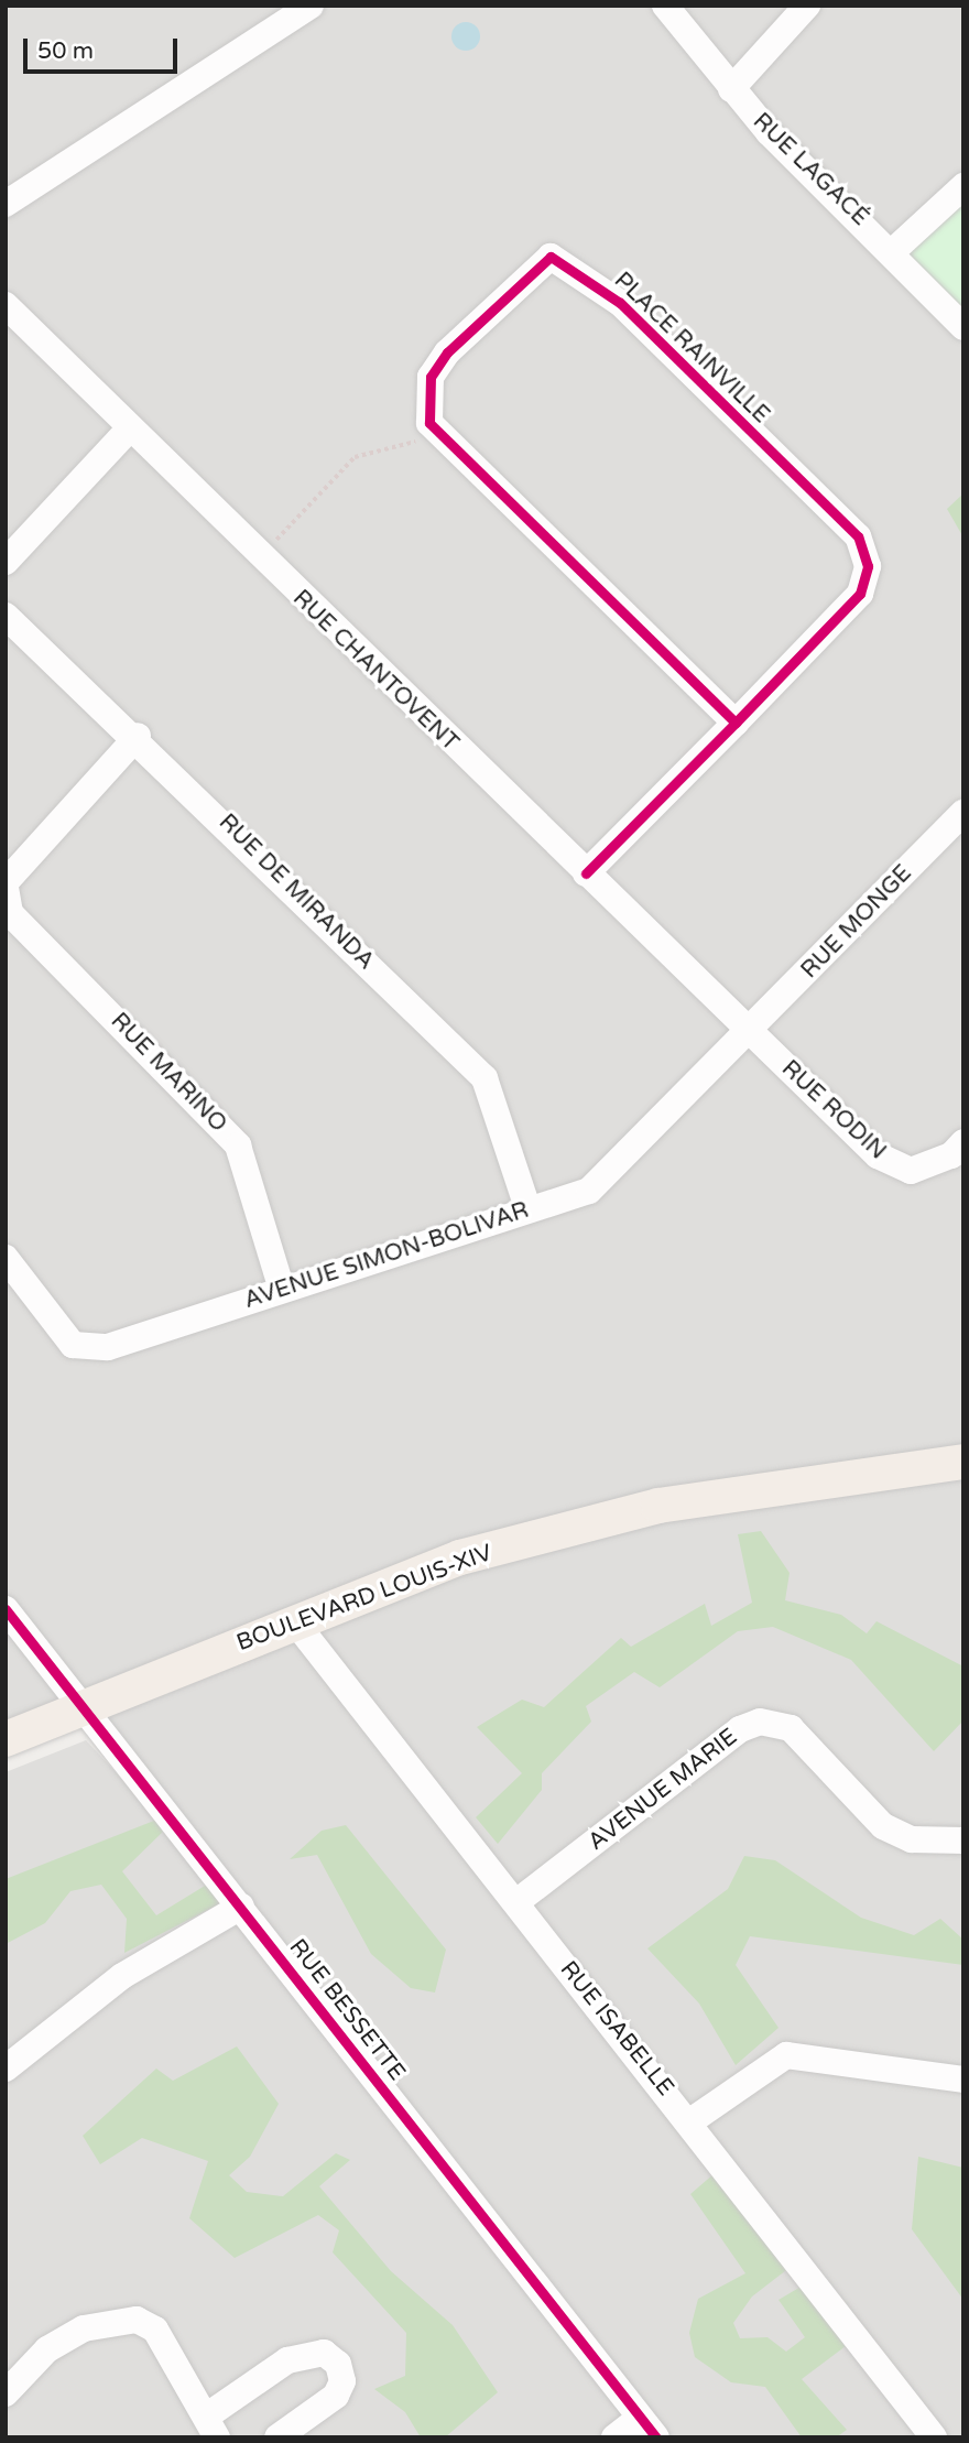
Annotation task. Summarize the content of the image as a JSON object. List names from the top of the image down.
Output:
{
  "streets": {
    "main road": ["BOULEVARD LOUIS-XIV"],
    "street": [
      "RUE LAGACÉ",
      "PLACE RAINVILLE",
      "RUE CHANTOVENT",
      "RUE DE MIRANDA",
      "RUE MONGE",
      "RUE MARINO",
      "RUE RODIN",
      "AVENUE SIMON-BOLIVAR",
      "AVENUE MARIE",
      "RUE BESSETTE",
      "RUE ISABELLE"
    ]
  },
  "crossings": [
    ["PLACE RAINVILLE", "RUE CHANTOVENT"],
    ["RUE CHANTOVENT", "RUE MONGE"],
    ["RUE CHANTOVENT", "RUE RODIN"],
    ["RUE CHANTOVENT", "AVENUE SIMON-BOLIVAR"],
    ["RUE DE MIRANDA", "RUE MARINO"],
    ["RUE DE MIRANDA", "AVENUE SIMON-BOLIVAR"],
    ["RUE MONGE", "RUE RODIN"],
    ["RUE MONGE", "AVENUE SIMON-BOLIVAR"],
    ["RUE MARINO", "AVENUE SIMON-BOLIVAR"],
    ["RUE RODIN", "AVENUE SIMON-BOLIVAR"],
    ["BOULEVARD LOUIS-XIV", "RUE BESSETTE"],
    ["BOULEVARD LOUIS-XIV", "RUE ISABELLE"],
    ["AVENUE MARIE", "RUE ISABELLE"]
  ],
  "scale_bar": "50 m"
}
